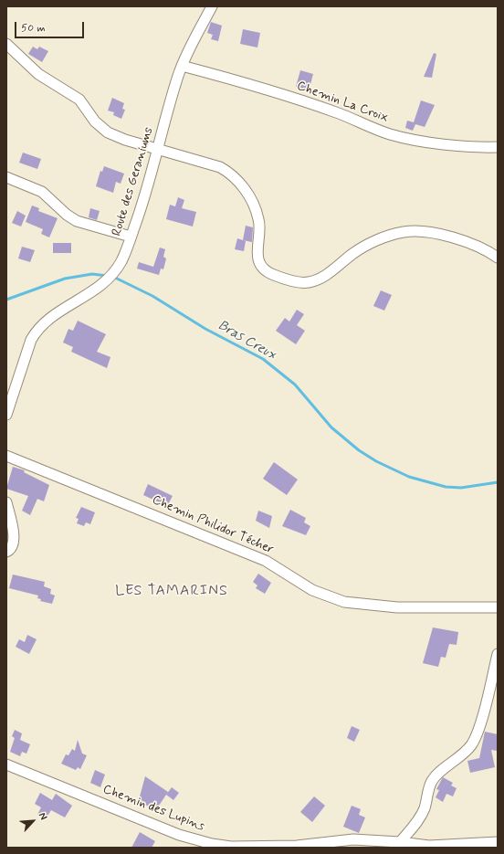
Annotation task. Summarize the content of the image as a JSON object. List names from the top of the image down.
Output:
{
  "streets": {
    "street": [
      "Chemin La Croix",
      "Route des Geraniums",
      "Chemin Philidor Técher",
      "Chemin des Lupins"
    ]
  },
  "crossings": [
    ["Chemin La Croix", "Route des Geraniums"]
  ],
  "districts": ["LES TAMARINS"],
  "water": ["Bras Creux"],
  "scale_bar": "50 m",
  "north": "top right"
}
